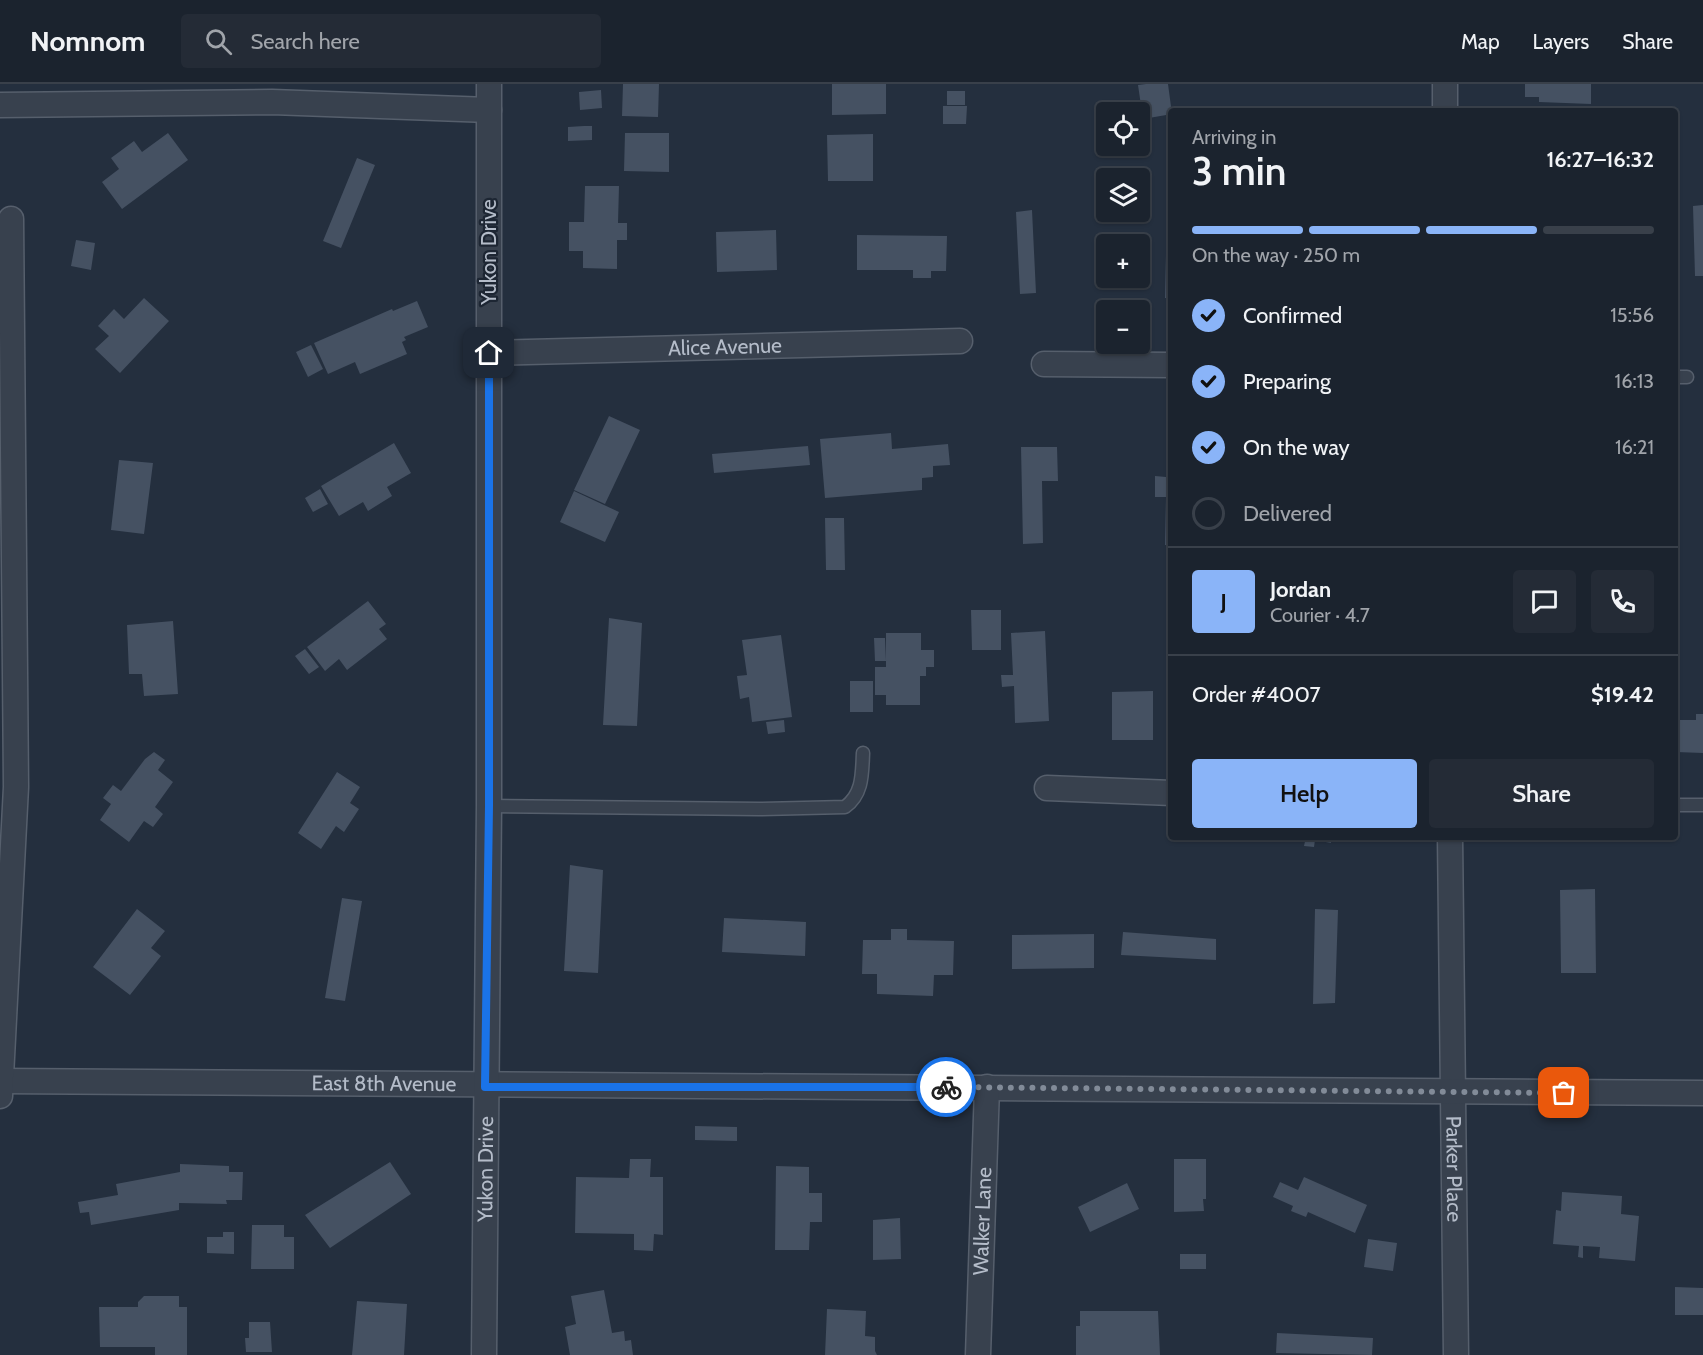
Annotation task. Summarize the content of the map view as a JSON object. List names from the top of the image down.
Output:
{
  "streets": {
    "street": [
      "Yukon Drive",
      "Alice Avenue",
      "East 8th Avenue",
      "Parker Place",
      "Walker Lane"
    ]
  },
  "crossings": [
    ["Yukon Drive", "Alice Avenue"],
    ["Yukon Drive", "East 8th Avenue"],
    ["East 8th Avenue", "Parker Place"],
    ["East 8th Avenue", "Walker Lane"]
  ],
  "page": {
    "header": "Nomnom",
    "search": "Search here",
    "nav": ["Map", "Layers", "Share"],
    "map_buttons": ["+", "−"],
    "heading": ["3 min", "Arriving in", "16:27–16:32"],
    "panel": [
      "Jordan",
      "Courier · 4.7",
      "Order #4007",
      "$19.42"
    ],
    "bar": "On the way · 250 m",
    "list": [
      ["Confirmed", "15:56"],
      ["Preparing", "16:13"],
      ["On the way", "16:21"],
      "Delivered"
    ],
    "round": "J",
    "buttons": ["Help", "Share"]
  }
}
